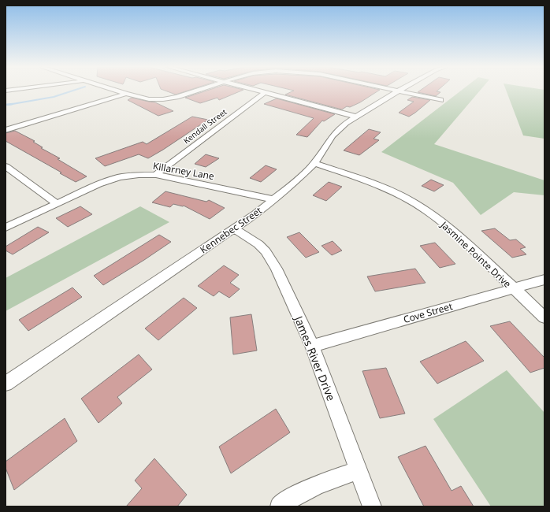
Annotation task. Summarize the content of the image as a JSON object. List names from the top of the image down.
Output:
{
  "streets": {
    "street": [
      "Kendall Street",
      "Killarney Lane",
      "Kennebec Street",
      "Jasmine Pointe Drive",
      "Cove Street",
      "James River Drive"
    ]
  },
  "crossings": [
    ["Kendall Street", "Killarney Lane"],
    ["Killarney Lane", "Kennebec Street"],
    ["Kennebec Street", "Jasmine Pointe Drive"],
    ["Kennebec Street", "James River Drive"],
    ["Jasmine Pointe Drive", "Cove Street"],
    ["Cove Street", "James River Drive"]
  ]
}
